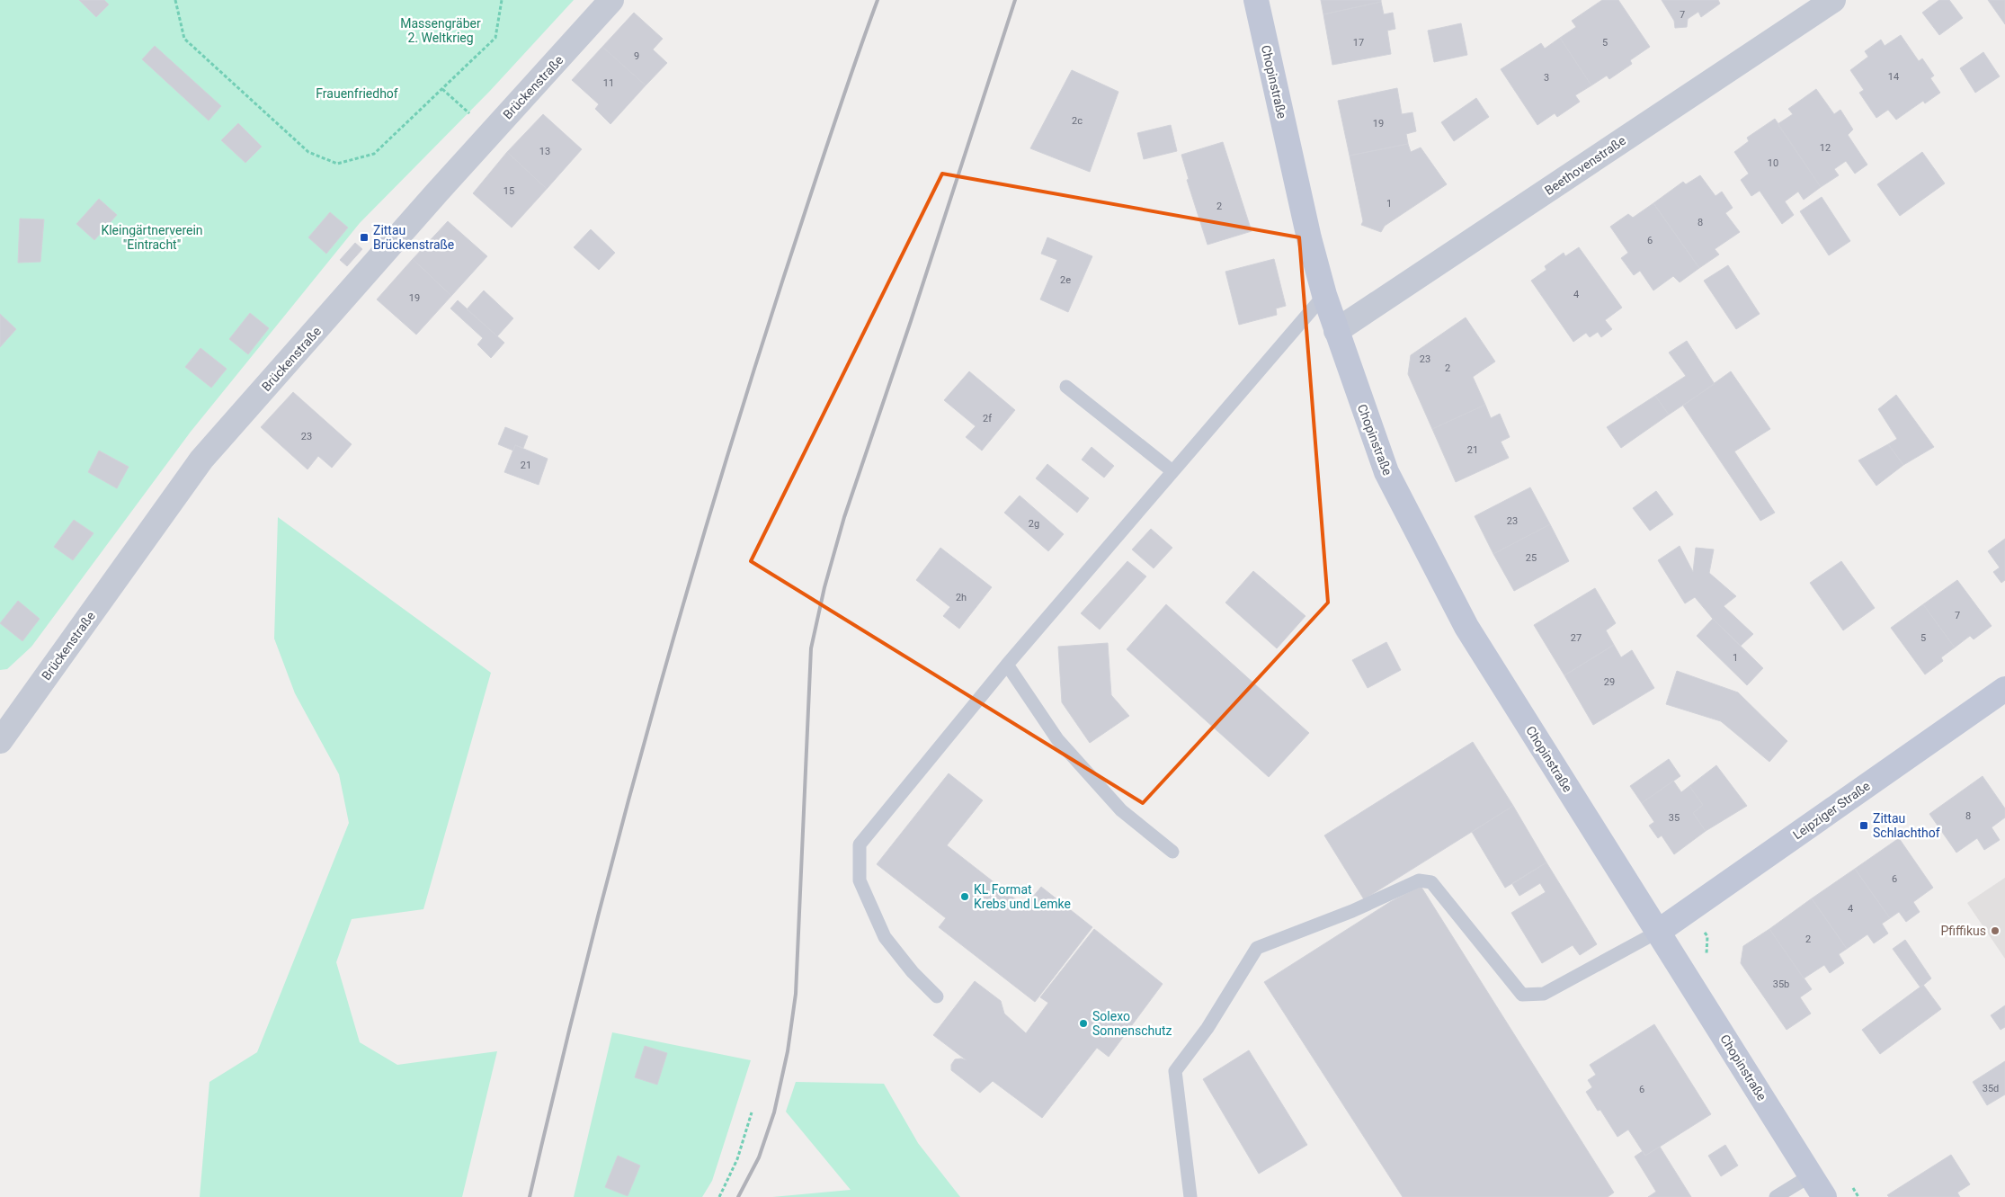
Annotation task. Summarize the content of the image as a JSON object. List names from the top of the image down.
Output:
{
  "streets": {
    "street": [
      "Chopinstraße",
      "Brückenstraße",
      "Beethovenstraße",
      "Leipziger Straße"
    ]
  },
  "crossings": [
    ["Chopinstraße", "Beethovenstraße"],
    ["Chopinstraße", "Leipziger Straße"]
  ],
  "parks": ["Massengräber 2. Weltkrieg", "Frauenfriedhof", "Kleingärtnerverein \"Eintracht\""],
  "places": {
    "transit": ["Zittau Brückenstraße", "Zittau Schlachthof"],
    "other": ["KL Format Krebs und Lemke", "Pfiffikus", "Solexo Sonnenschutz"]
  },
  "house_numbers": [
    "7",
    "17",
    "5",
    "9",
    "14",
    "3",
    "11",
    "2c",
    "19",
    "12",
    "13",
    "10",
    "15",
    "1",
    "2",
    "8",
    "6",
    "2e",
    "4",
    "19",
    "23",
    "2",
    "2f",
    "23",
    "21",
    "21",
    "23",
    "2g",
    "25",
    "2h",
    "7",
    "27",
    "5",
    "1",
    "29",
    "8",
    "35",
    "6",
    "4",
    "2",
    "35b",
    "35d",
    "6"
  ]
}
